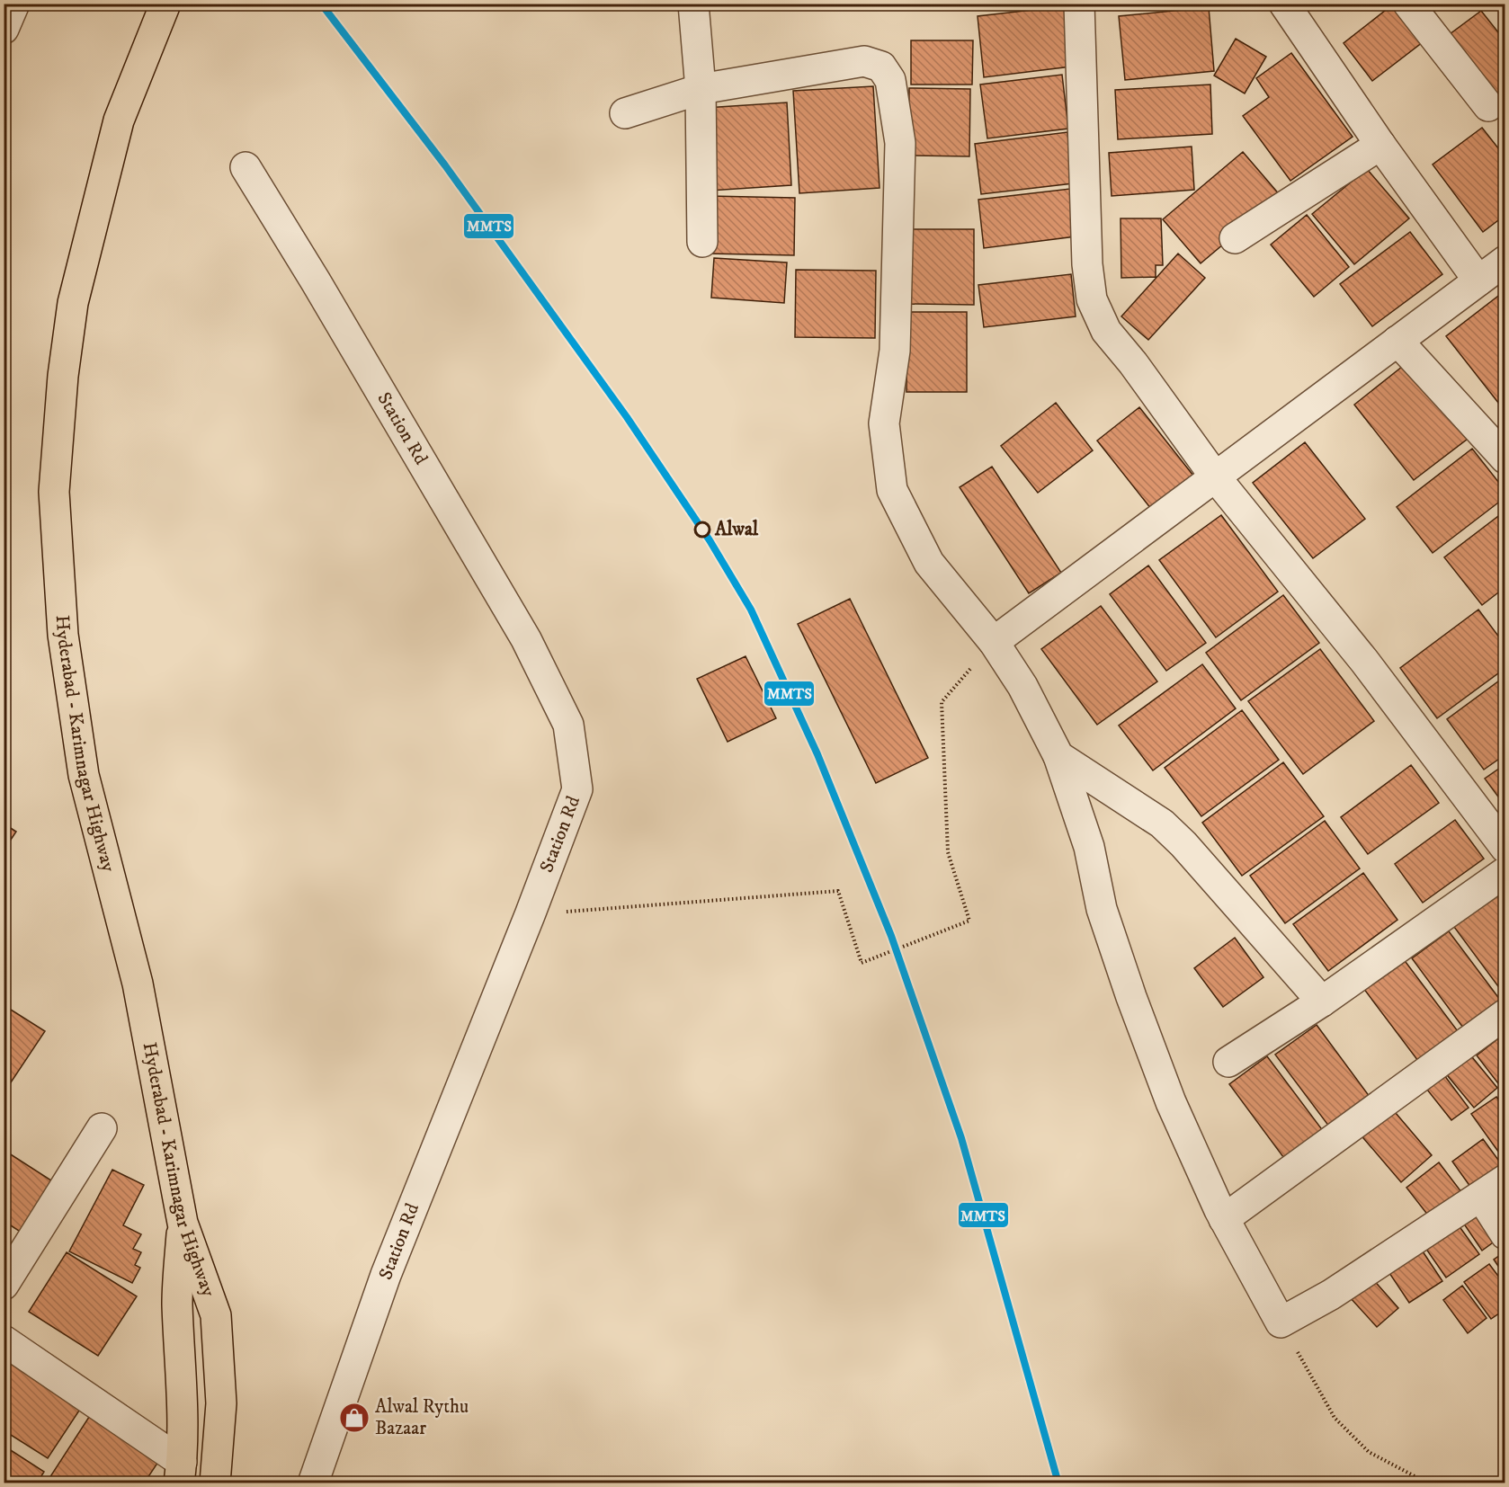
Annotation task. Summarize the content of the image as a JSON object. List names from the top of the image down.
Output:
{
  "streets": {
    "main road": ["Hyderabad - Karimnagar Highway"],
    "street": ["Station Rd"]
  },
  "places": {
    "other": ["Alwal"],
    "shop": ["Alwal Rythu Bazaar"]
  },
  "lines": ["transit line MMTS"]
}
